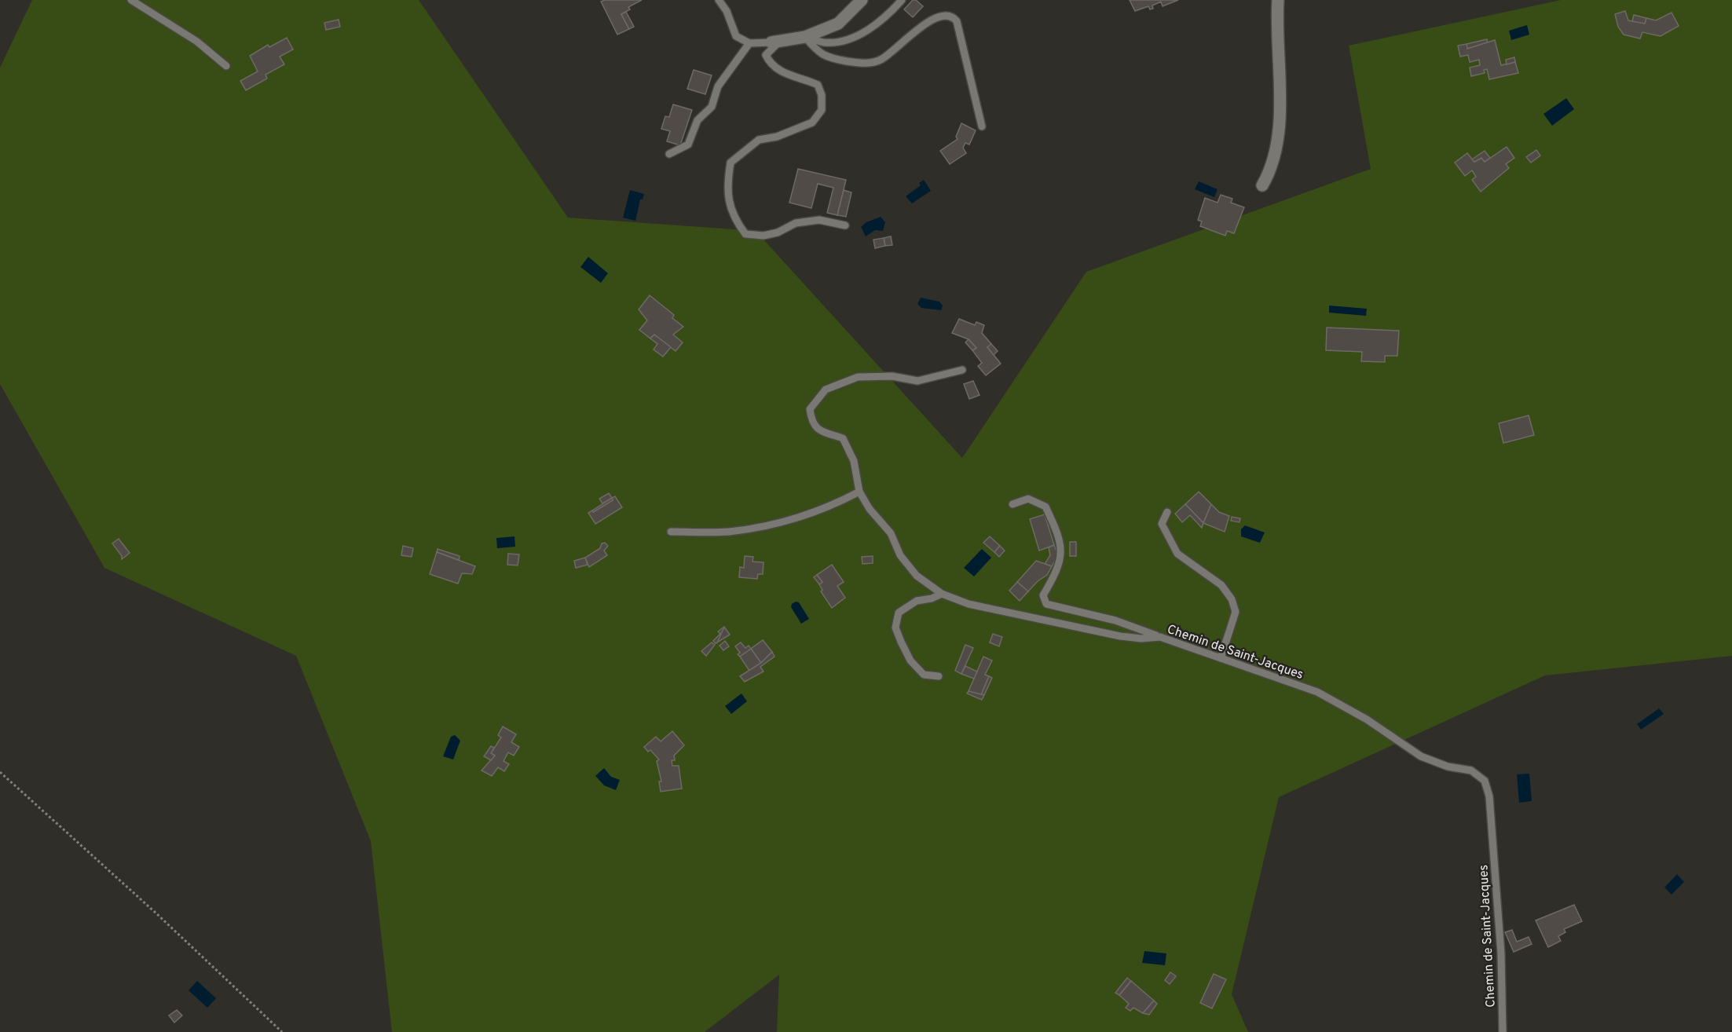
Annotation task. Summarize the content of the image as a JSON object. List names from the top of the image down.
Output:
{
  "streets": {
    "lane": ["Chemin de Saint-Jacques"]
  }
}
